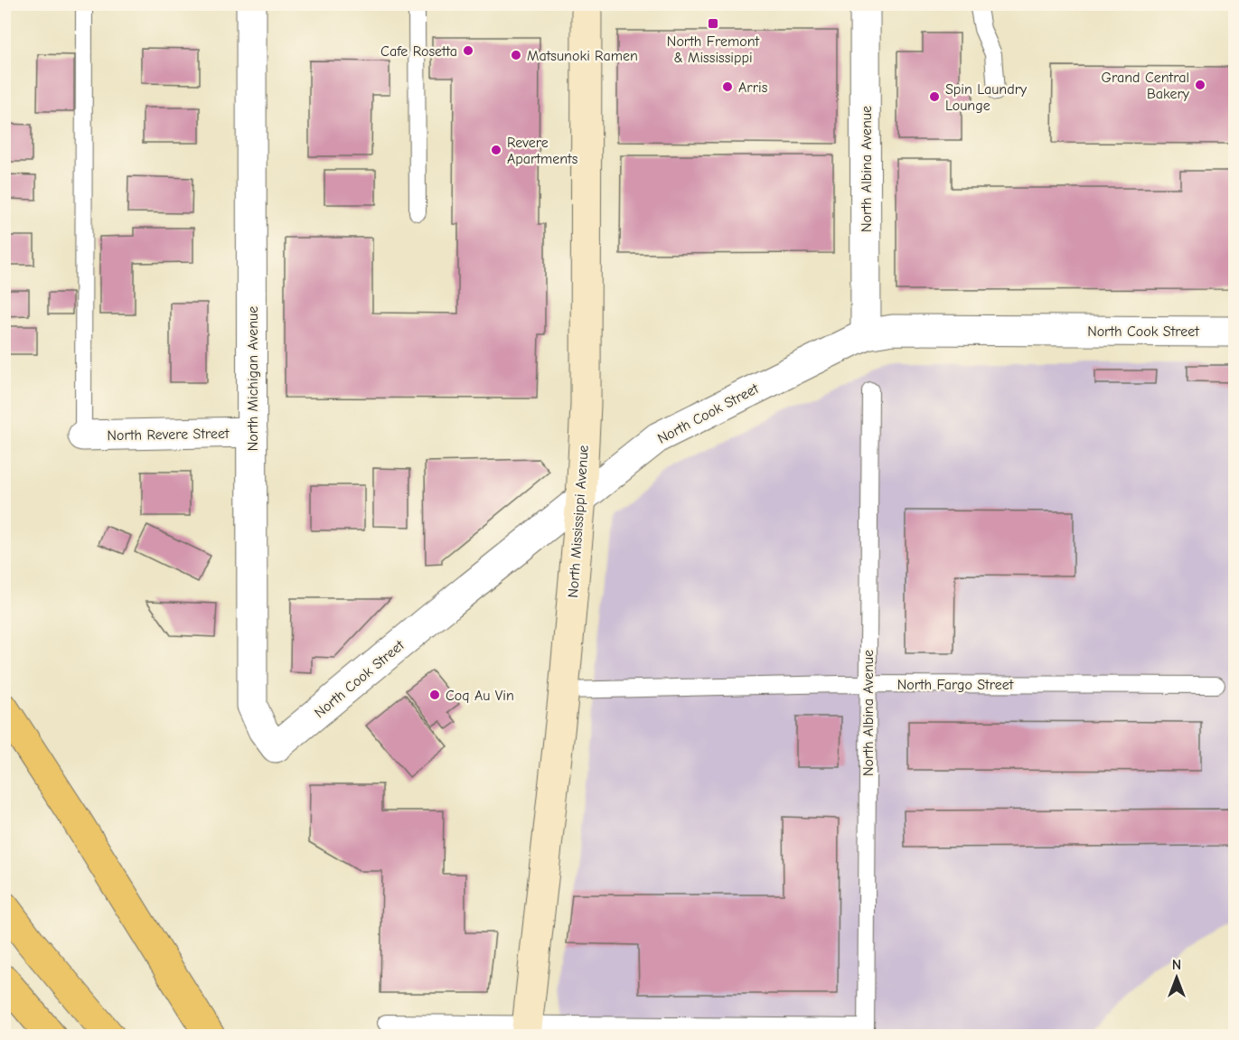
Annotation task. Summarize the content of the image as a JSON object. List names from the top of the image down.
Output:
{
  "streets": {
    "street": [
      "North Albina Avenue",
      "North Cook Street",
      "North Michigan Avenue",
      "North Revere Street",
      "North Mississippi Avenue"
    ],
    "lane": ["North Fargo Street"]
  },
  "crossings": [
    ["North Albina Avenue", "North Cook Street"],
    ["North Albina Avenue", "North Fargo Street"],
    ["North Cook Street", "North Michigan Avenue"],
    ["North Cook Street", "North Mississippi Avenue"],
    ["North Michigan Avenue", "North Revere Street"],
    ["North Mississippi Avenue", "North Fargo Street"]
  ],
  "places": {
    "transit": ["North Fremont & Mississippi"],
    "other": [
      "Cafe Rosetta",
      "Matsunoki Ramen",
      "Grand Central Bakery",
      "Arris",
      "Spin Laundry Lounge",
      "Revere Apartments",
      "Coq Au Vin"
    ]
  },
  "north": "top"
}
